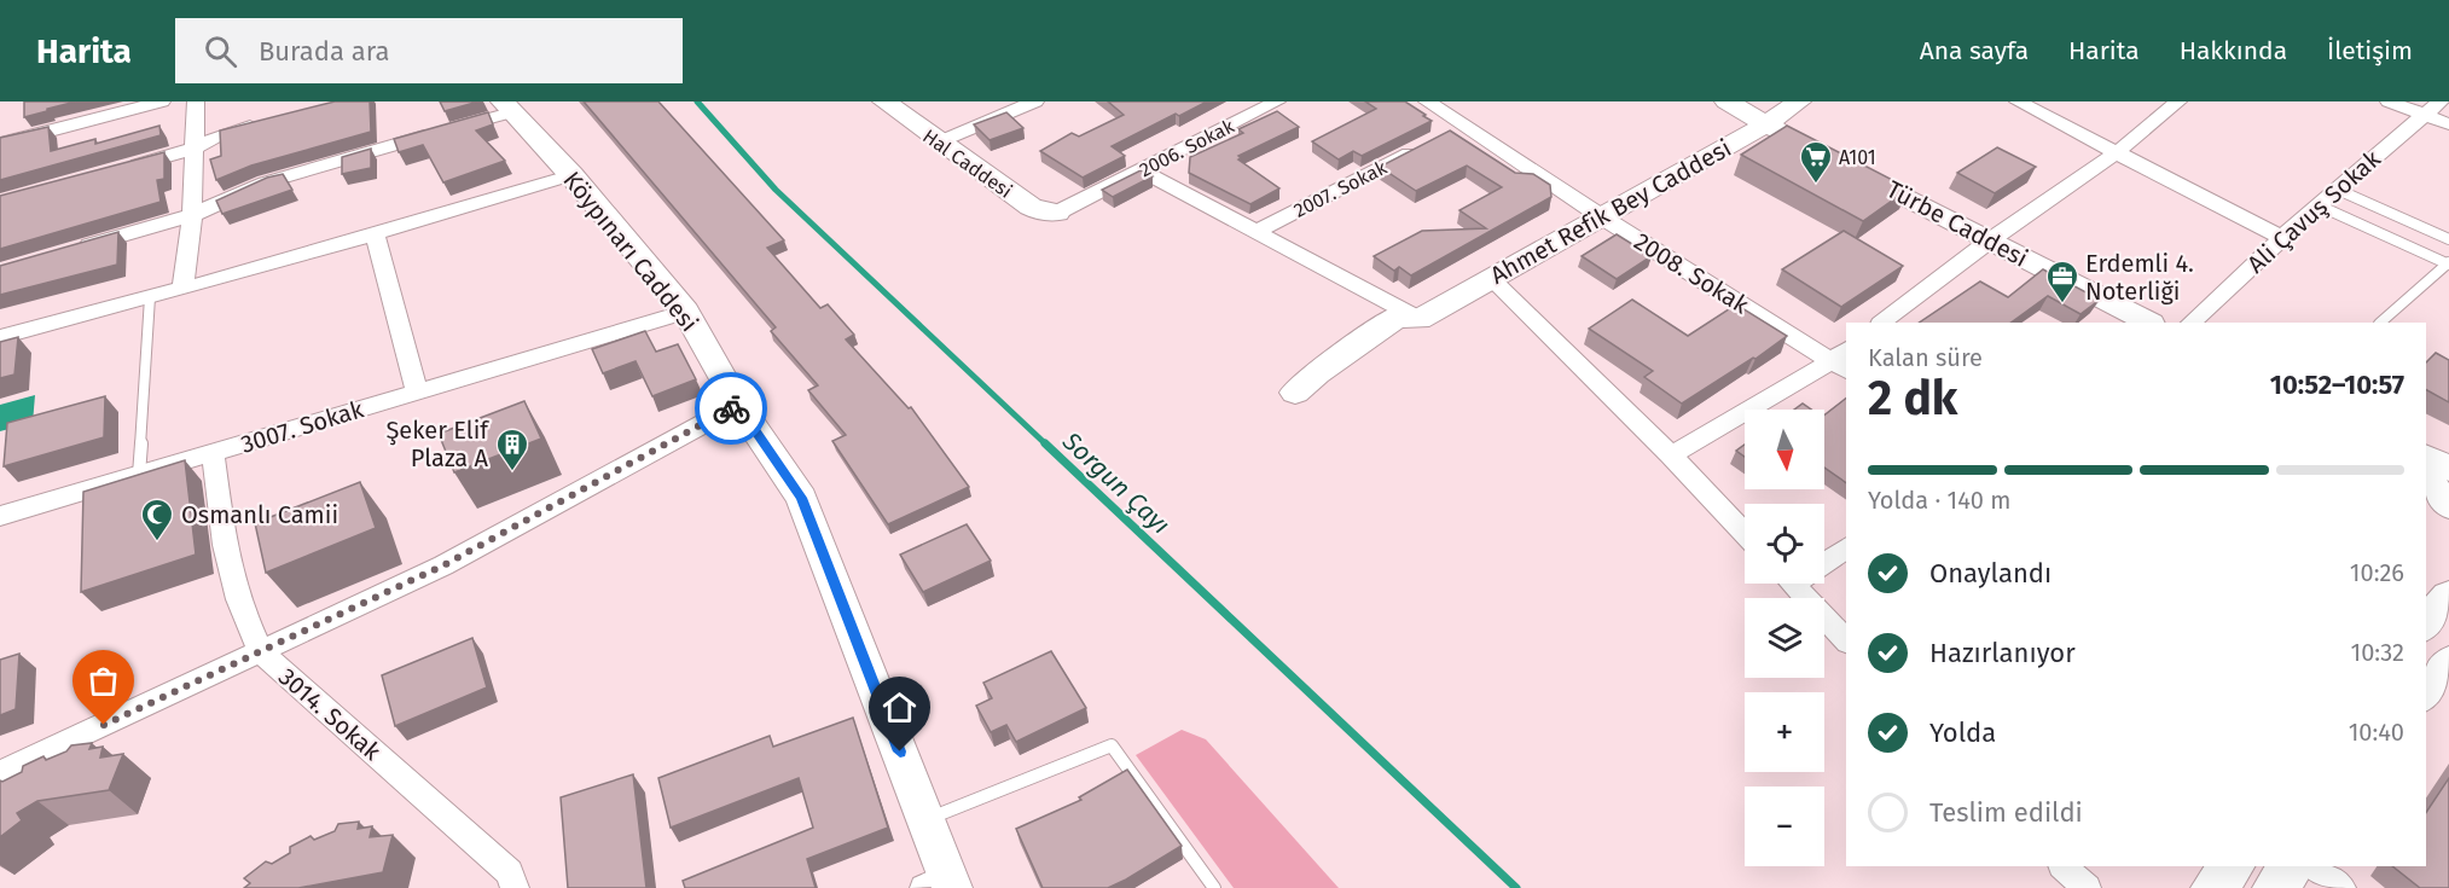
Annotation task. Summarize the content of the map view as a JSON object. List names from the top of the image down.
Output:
{
  "streets": {
    "street": [
      "2006. Sokak",
      "Hal Caddesi",
      "2007. Sokak",
      "Ahmet Refik Bey Caddesi",
      "Ali Çavuş Sokak",
      "Türbe Caddesi",
      "Köypınarı Caddesi",
      "2008. Sokak",
      "3007. Sokak",
      "3014. Sokak"
    ]
  },
  "crossings": [
    ["2006. Sokak", "Hal Caddesi"],
    ["2007. Sokak", "2008. Sokak"],
    ["Ahmet Refik Bey Caddesi", "2008. Sokak"],
    ["Köypınarı Caddesi", "3007. Sokak"],
    ["3007. Sokak", "3014. Sokak"]
  ],
  "water": ["Sorgun Çayı"],
  "places": {
    "supermarket": ["A101"],
    "office": ["Erdemli 4. Noterliği"],
    "building": ["Şeker Elif Plaza A"],
    "mosque": ["Osmanlı Camii"]
  },
  "north": "bottom",
  "page": {
    "header": "Harita",
    "search": "Burada ara",
    "nav": [
      "Ana sayfa",
      "Harita",
      "Hakkında",
      "İletişim"
    ],
    "heading": ["2 dk", "Kalan süre", "10:52–10:57"],
    "map_buttons": ["+", "−"],
    "bar": "Yolda · 140 m",
    "list": [
      ["Onaylandı", "10:26"],
      ["Hazırlanıyor", "10:32"],
      ["Yolda", "10:40"],
      "Teslim edildi"
    ]
  }
}
